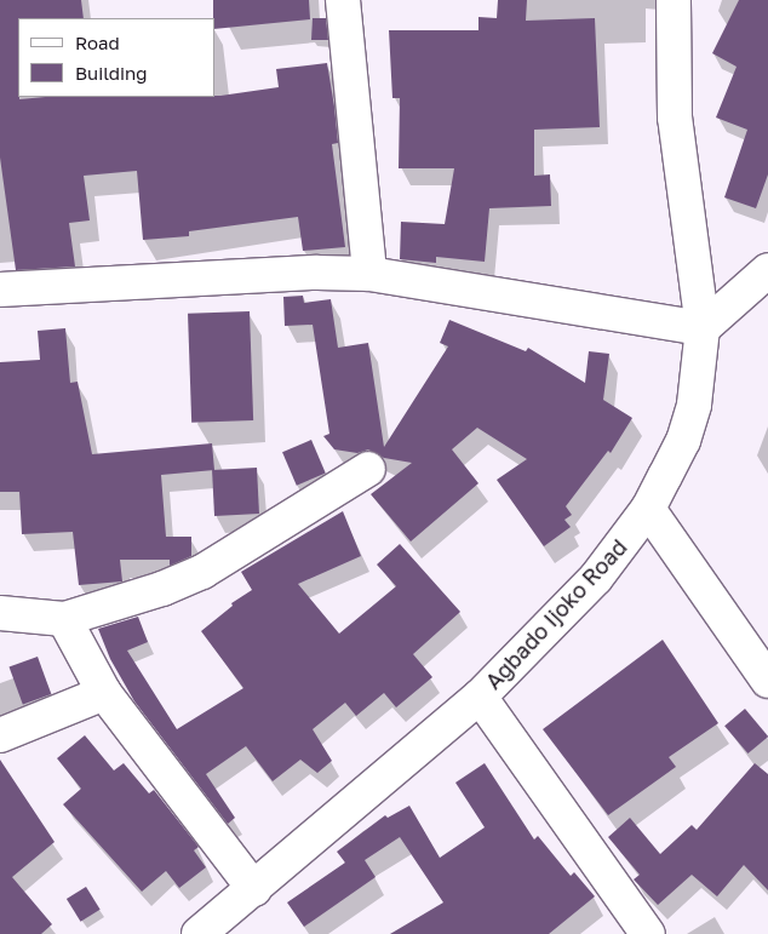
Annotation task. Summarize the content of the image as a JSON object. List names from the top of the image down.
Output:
{
  "streets": {
    "street": ["Agbado Ijoko Road"]
  },
  "legend": ["Road", "Building"]
}
